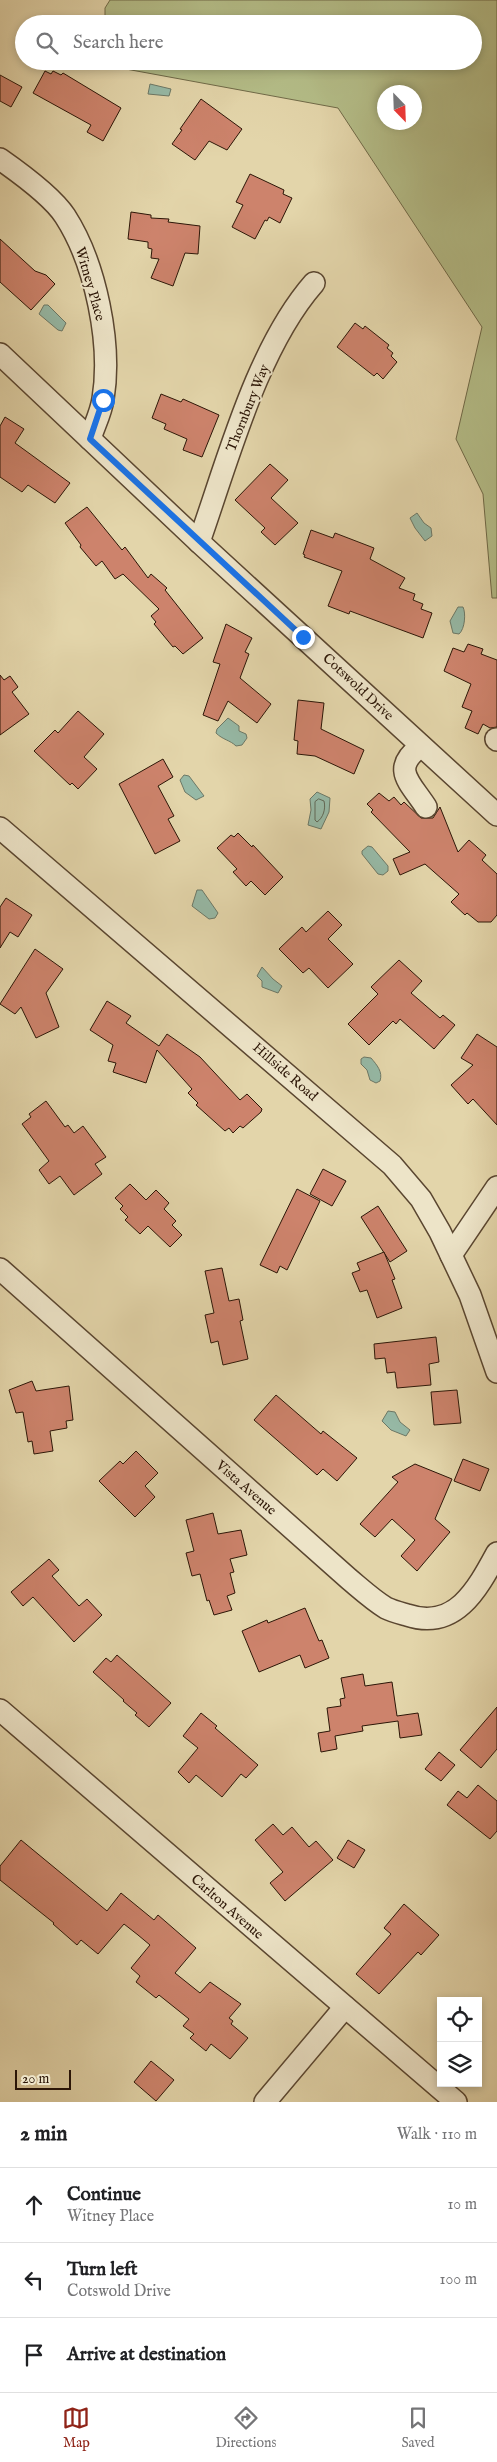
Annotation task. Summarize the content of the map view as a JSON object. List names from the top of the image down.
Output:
{
  "streets": {
    "street": [
      "Witney Place",
      "Thornbury Way",
      "Cotswold Drive",
      "Hillside Road",
      "Vista Avenue",
      "Carlton Avenue"
    ]
  },
  "crossings": [
    ["Witney Place", "Cotswold Drive"],
    ["Thornbury Way", "Cotswold Drive"]
  ],
  "scale_bar": "20 m",
  "north": "bottom right",
  "page": {
    "search": "Search here",
    "scale": "20 m",
    "heading": ["2 min", "Walk · 110 m"],
    "list": [
      ["Continue", "Witney Place", "10 m"],
      ["Turn left", "Cotswold Drive", "100 m"],
      "Arrive at destination"
    ],
    "nav": ["Map", "Directions", "Saved"]
  }
}
